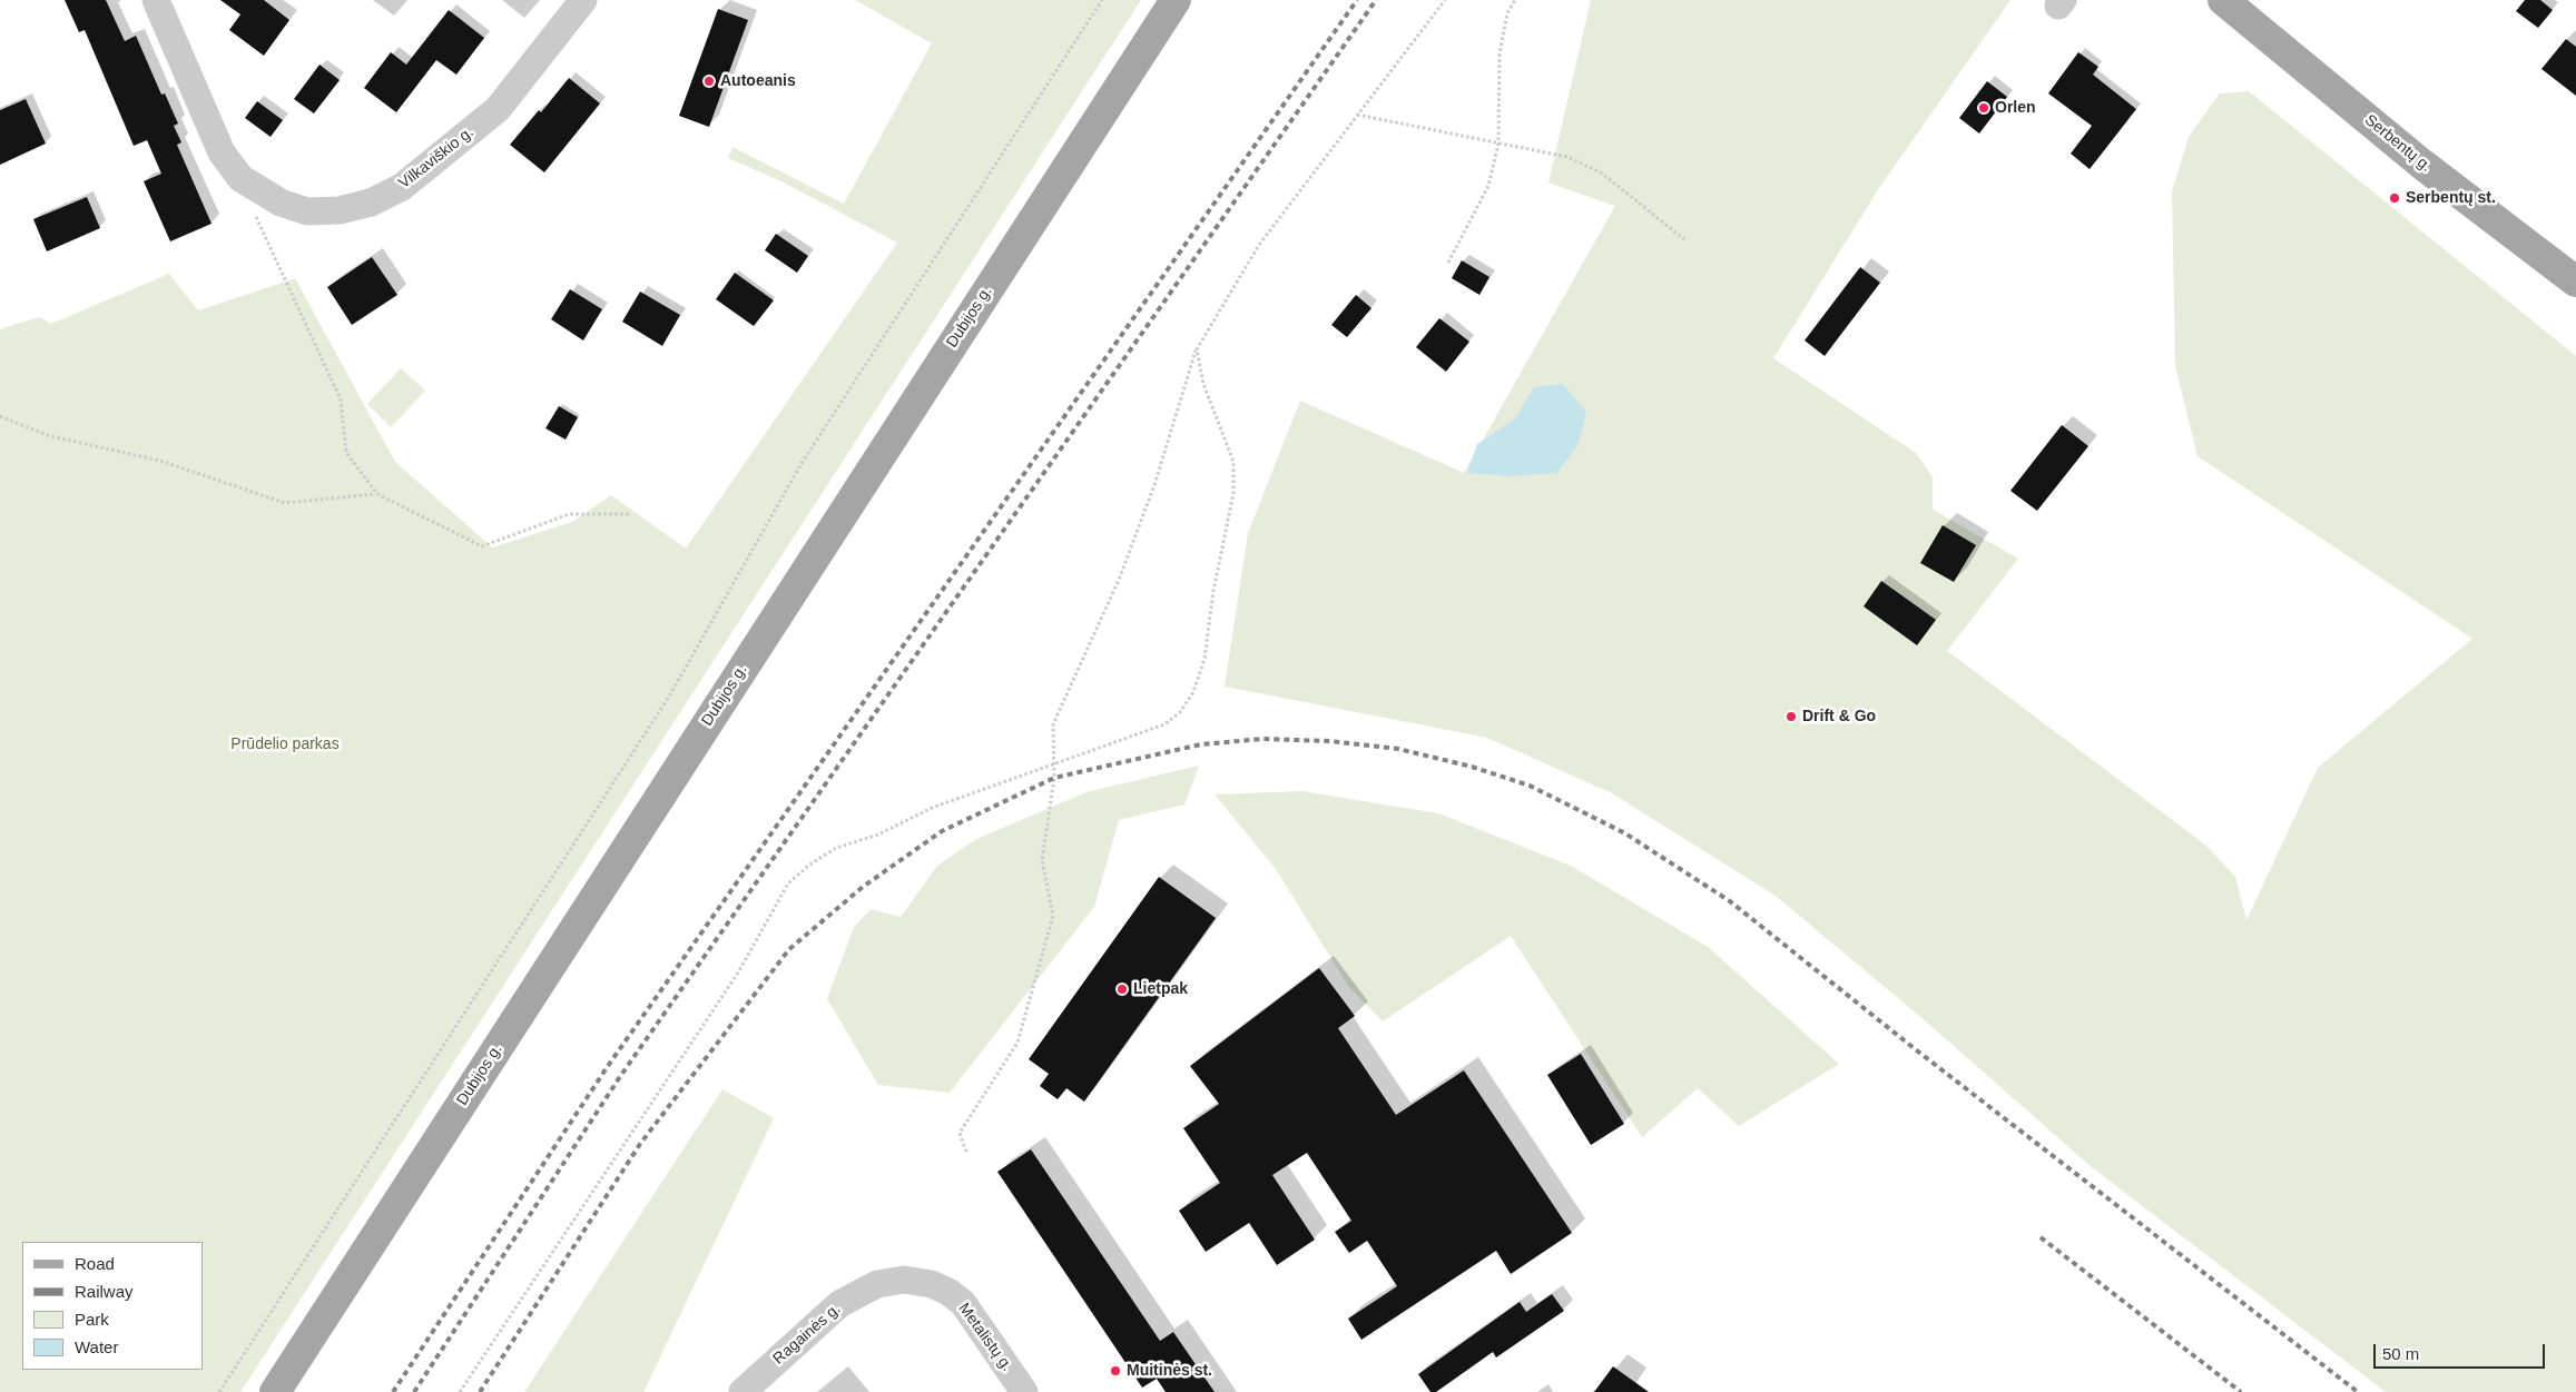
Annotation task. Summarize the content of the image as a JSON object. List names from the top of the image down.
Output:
{
  "streets": {
    "main road": ["Serbentų g.", "Dubijos g."],
    "street": ["Vilkaviškio g.", "Ragainės g.", "Metalistų g."]
  },
  "crossings": [
    ["Ragainės g.", "Metalistų g."]
  ],
  "parks": ["Prūdelio parkas"],
  "places": [
    "Autoeanis",
    "Orlen",
    "Serbentų st.",
    "Drift & Go",
    "Lietpak",
    "Muitinės st."
  ],
  "legend": [
    "Road",
    "Railway",
    "Park",
    "Water"
  ],
  "scale_bar": "50 m"
}
